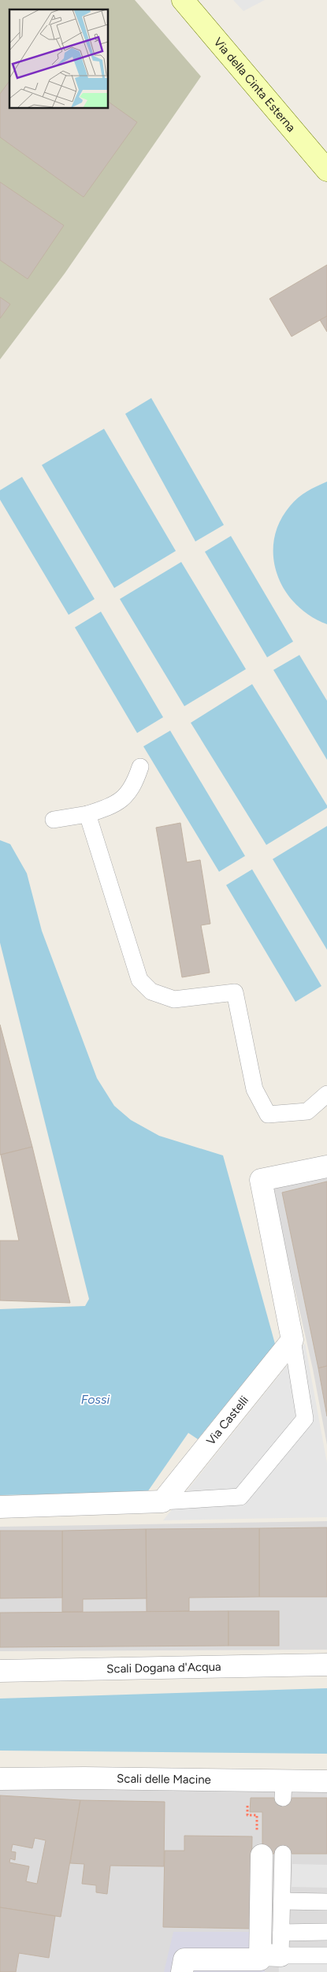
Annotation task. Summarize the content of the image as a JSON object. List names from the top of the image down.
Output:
{
  "streets": {
    "main road": ["Via della Cinta Esterna"],
    "street": ["Via Castelli", "Scali Dogana d'Acqua", "Scali delle Macine"]
  },
  "water": ["Fossi"]
}
